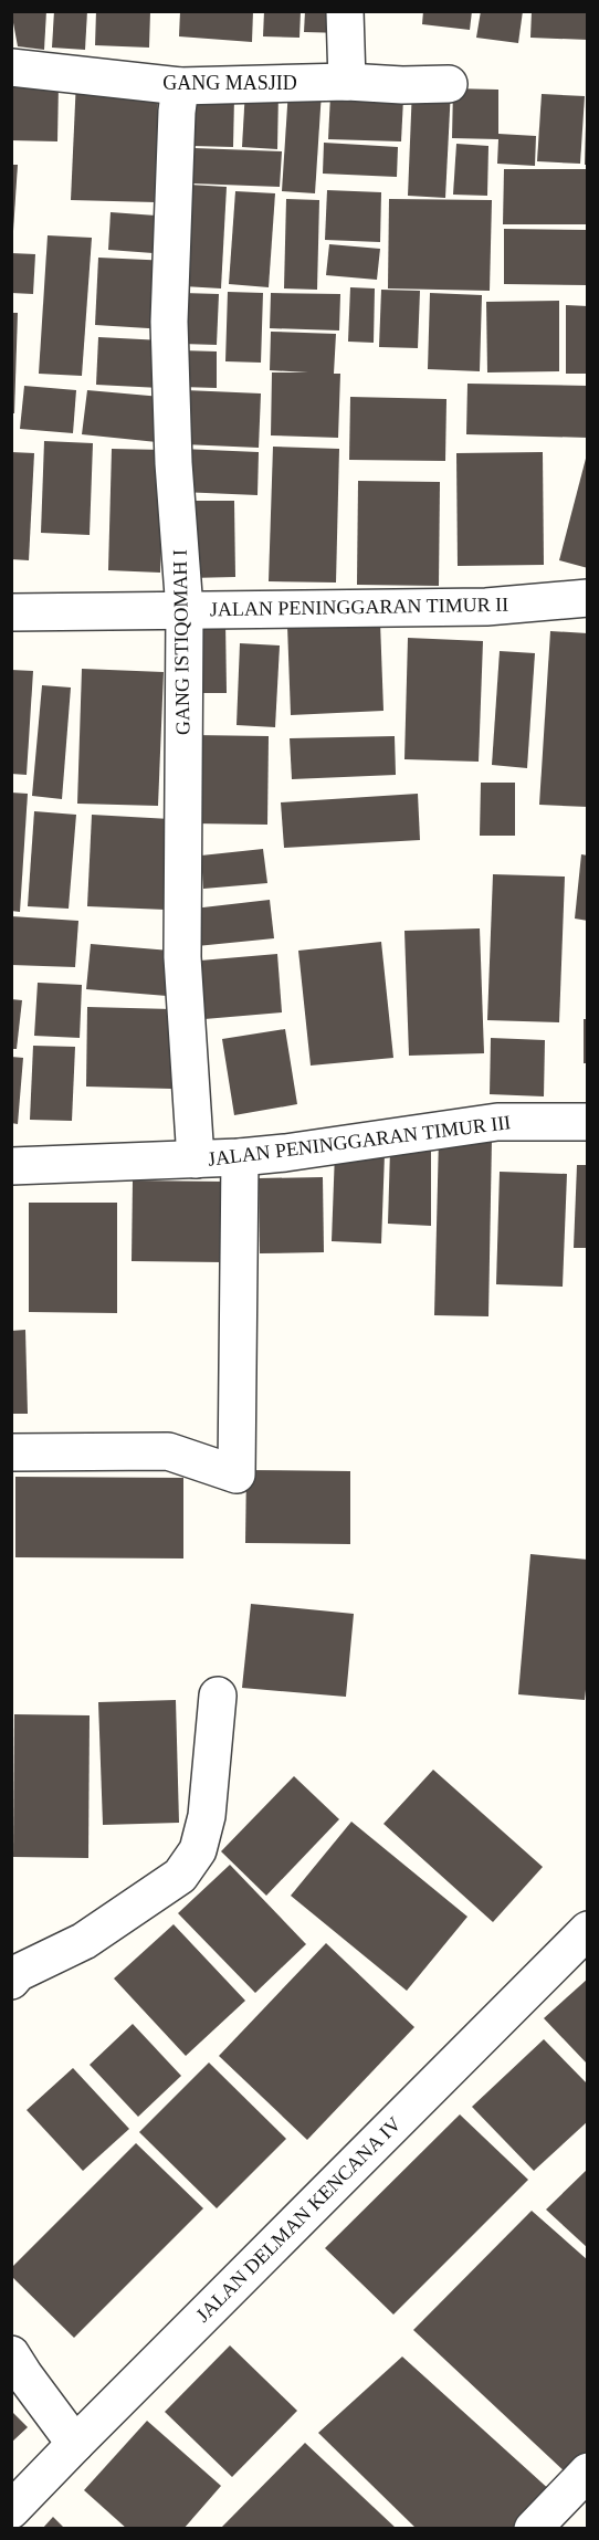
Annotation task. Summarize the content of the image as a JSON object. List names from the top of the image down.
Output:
{
  "streets": {
    "street": [
      "GANG MASJID",
      "JALAN PENINGGARAN TIMUR II",
      "GANG ISTIQOMAH I",
      "JALAN PENINGGARAN TIMUR III",
      "JALAN DELMAN KENCANA IV"
    ]
  },
  "crossings": [
    ["GANG MASJID", "GANG ISTIQOMAH I"],
    ["JALAN PENINGGARAN TIMUR II", "GANG ISTIQOMAH I"],
    ["GANG ISTIQOMAH I", "JALAN PENINGGARAN TIMUR III"]
  ]
}
